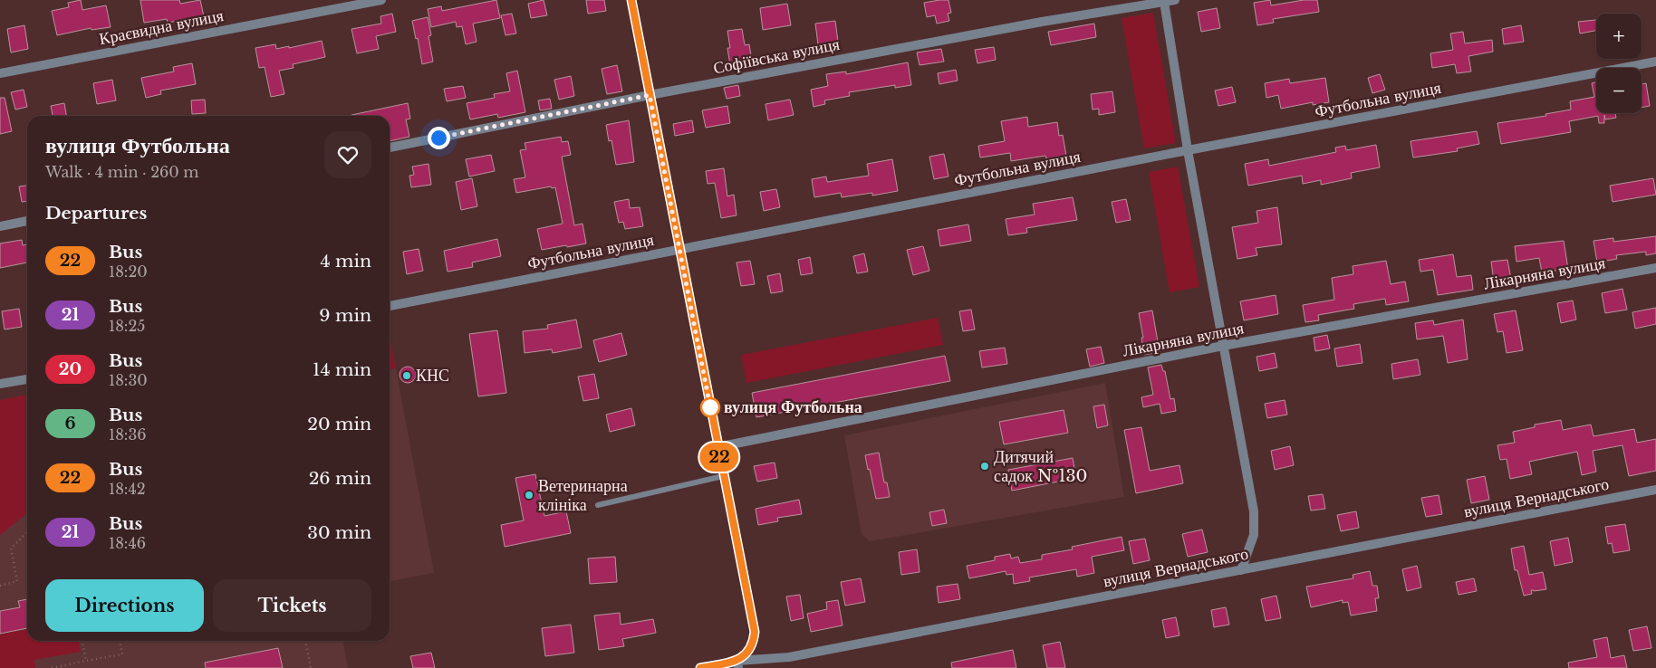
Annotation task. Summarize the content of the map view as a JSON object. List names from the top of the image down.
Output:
{
  "streets": {
    "street": [
      "Краєвидна вулиця",
      "Софіївська вулиця",
      "Футбольна вулиця",
      "Лікарняна вулиця",
      "вулиця Вернадського"
    ]
  },
  "places": [
    "КНС",
    "вулиця Футбольна",
    "Дитячий садок №130",
    "Ветеринарна клініка"
  ],
  "lines": ["bus line 22"],
  "page": {
    "on_map": "22",
    "map_buttons": ["+", "−"],
    "heading": [
      ["вулиця Футбольна", "Walk · 4 min · 260 m"],
      "Departures"
    ],
    "list": [
      {
        "mark": "22",
        "name": "Bus",
        "note": "18:20",
        "value": "4 min"
      },
      {
        "mark": "21",
        "name": "Bus",
        "note": "18:25",
        "value": "9 min"
      },
      {
        "mark": "20",
        "name": "Bus",
        "note": "18:30",
        "value": "14 min"
      },
      {
        "mark": "6",
        "name": "Bus",
        "note": "18:36",
        "value": "20 min"
      },
      {
        "mark": "22",
        "name": "Bus",
        "note": "18:42",
        "value": "26 min"
      },
      {
        "mark": "21",
        "name": "Bus",
        "note": "18:46",
        "value": "30 min"
      }
    ],
    "buttons": ["Directions", "Tickets"]
  }
}
